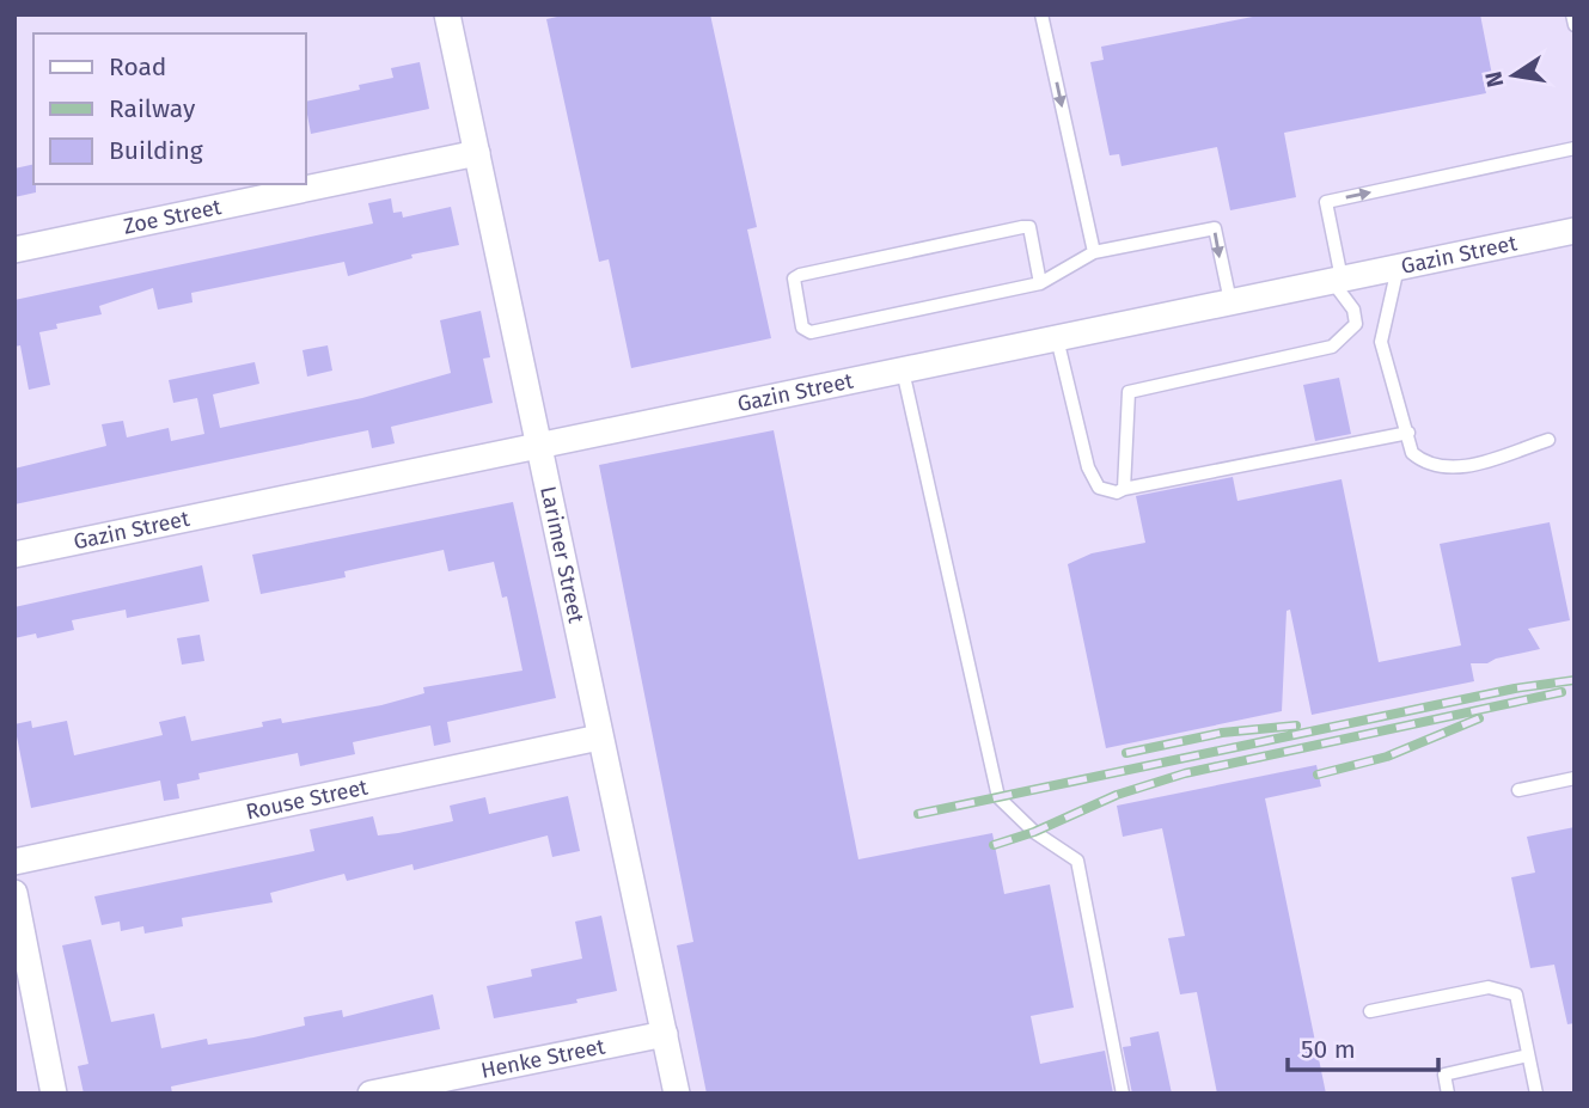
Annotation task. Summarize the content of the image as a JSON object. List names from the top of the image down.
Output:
{
  "streets": {
    "street": [
      "Zoe Street",
      "Gazin Street",
      "Larimer Street",
      "Rouse Street",
      "Henke Street"
    ]
  },
  "crossings": [
    ["Zoe Street", "Larimer Street"],
    ["Gazin Street", "Larimer Street"],
    ["Larimer Street", "Rouse Street"],
    ["Larimer Street", "Henke Street"]
  ],
  "legend": ["Road", "Railway", "Building"],
  "scale_bar": "50 m",
  "north": "left"
}
